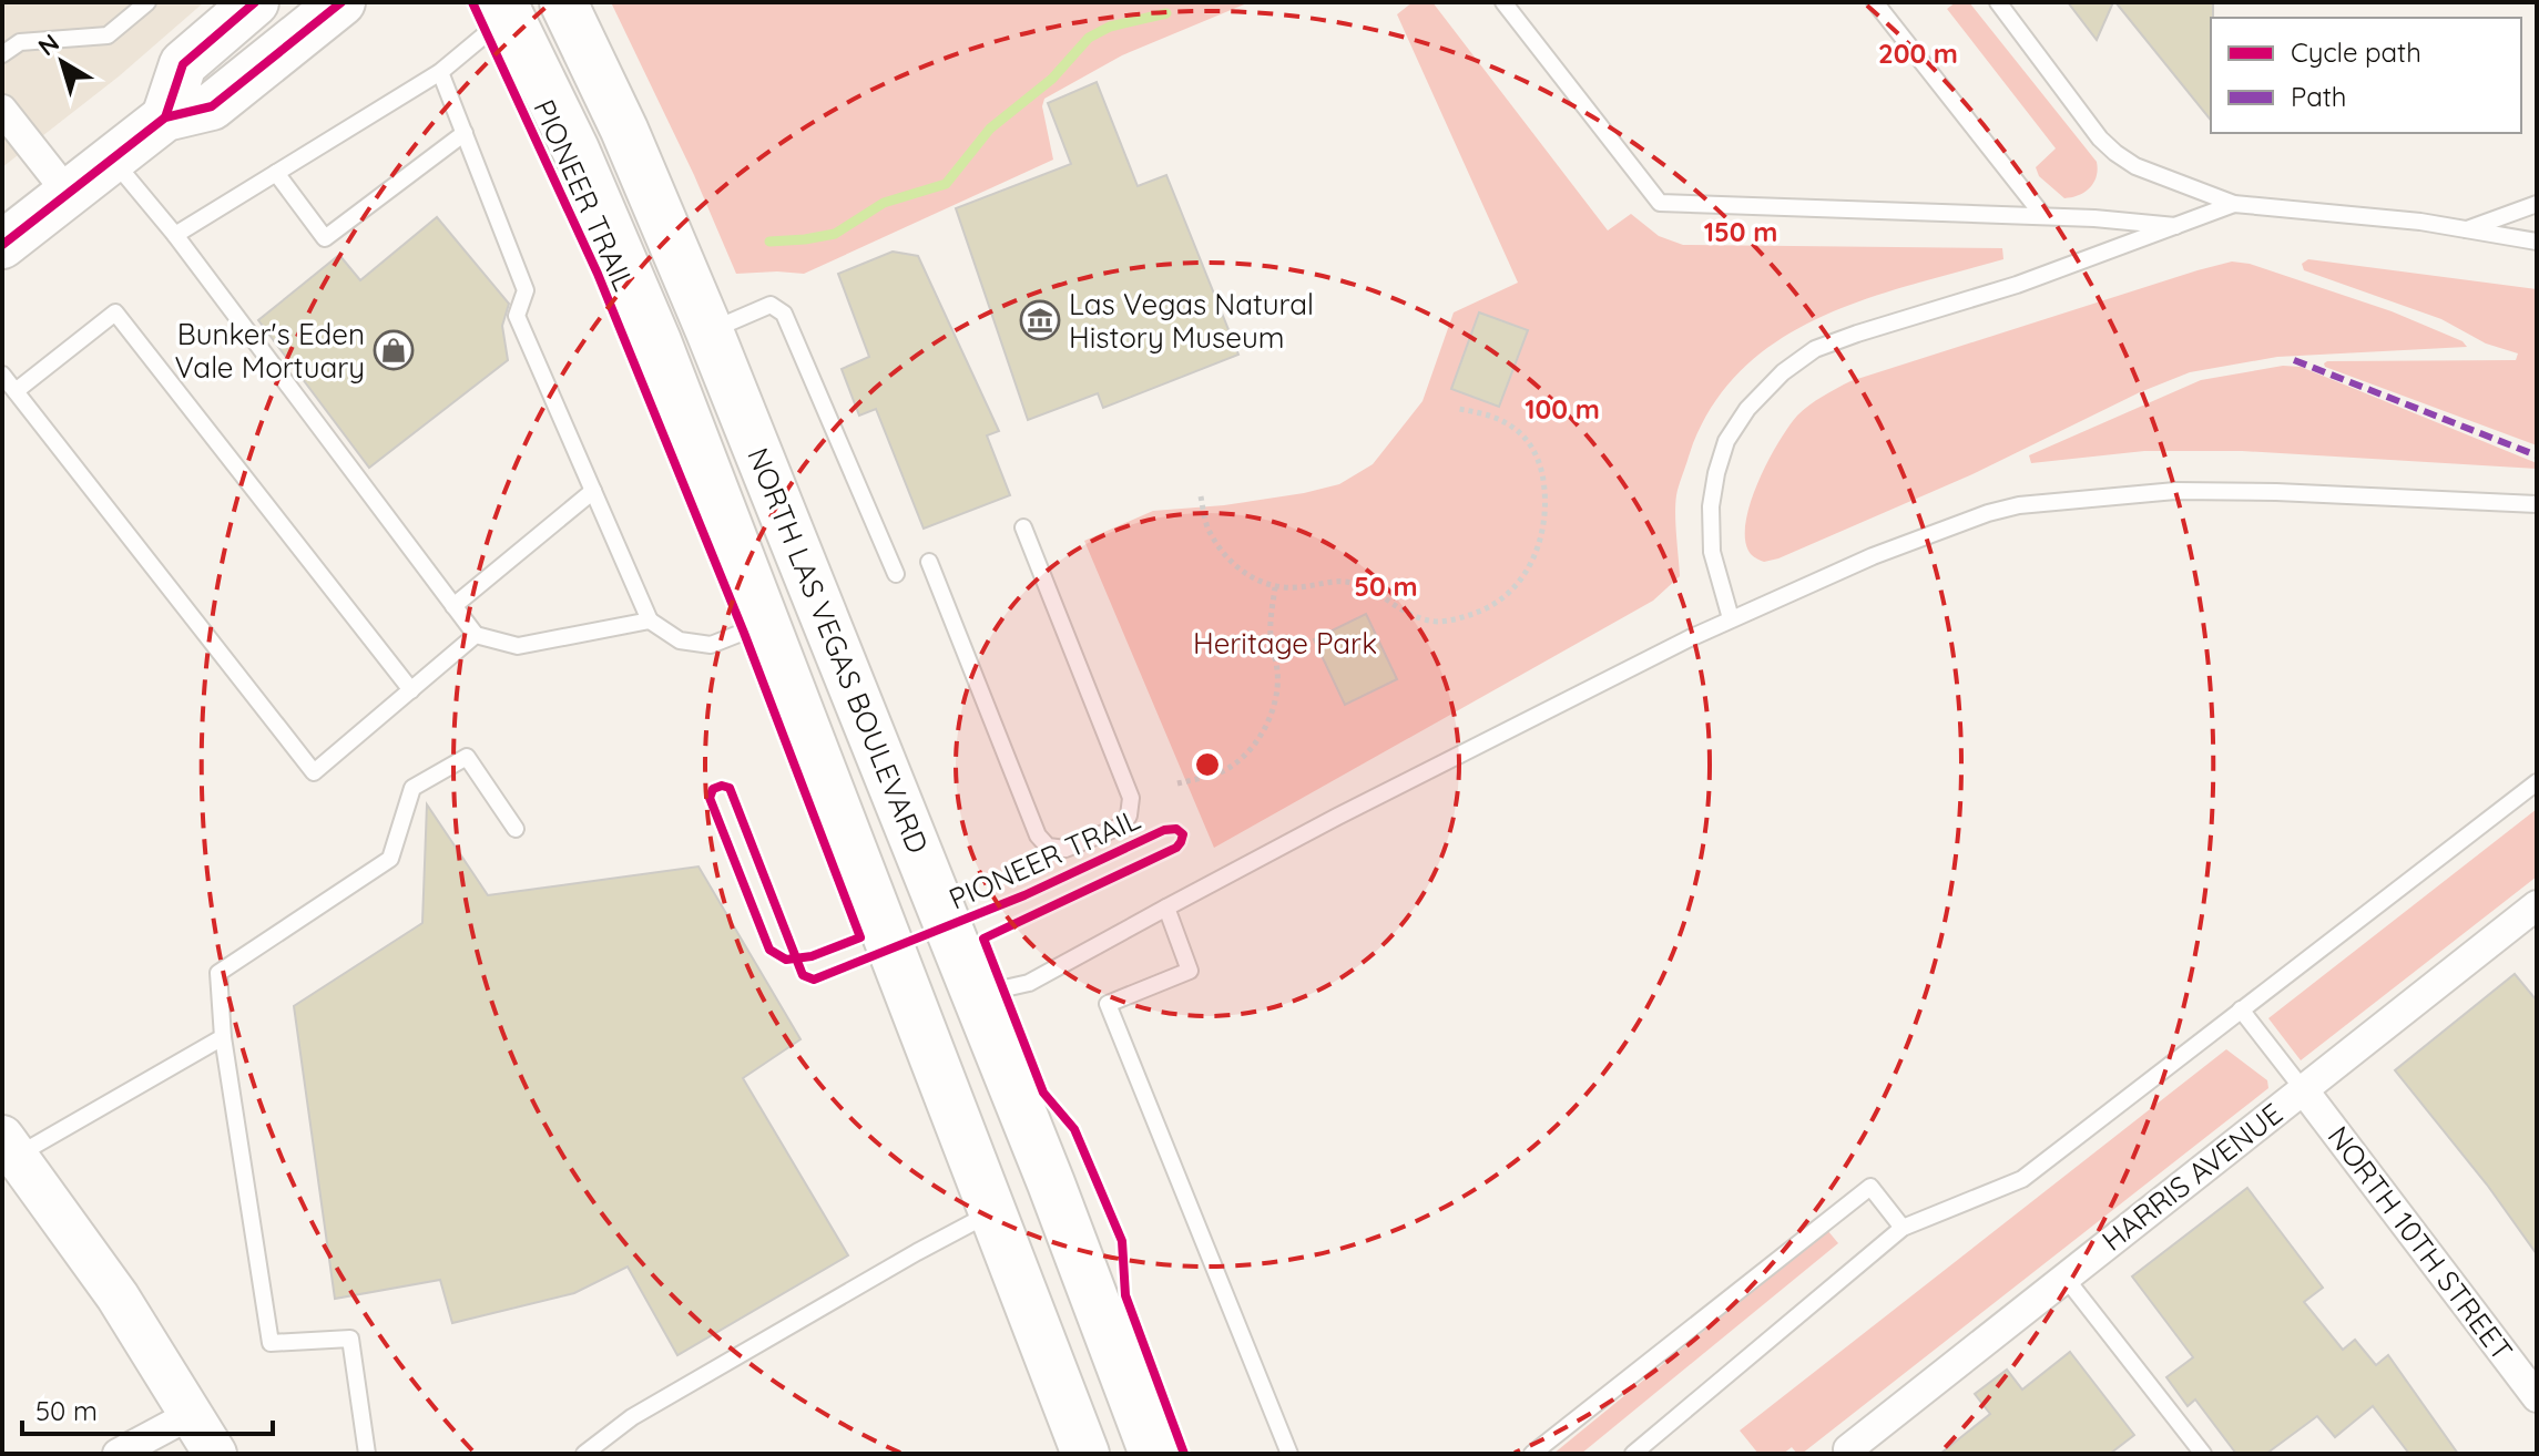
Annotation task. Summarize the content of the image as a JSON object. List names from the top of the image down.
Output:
{
  "streets": {
    "main road": ["NORTH LAS VEGAS BOULEVARD"],
    "street": ["HARRIS AVENUE", "NORTH 10TH STREET"],
    "cycle path": ["PIONEER TRAIL"]
  },
  "crossings": [
    ["HARRIS AVENUE", "NORTH 10TH STREET"]
  ],
  "parks": ["Heritage Park"],
  "places": {
    "museum": ["Las Vegas Natural History Museum"],
    "shop": ["Bunker's Eden Vale Mortuary"]
  },
  "legend": ["Cycle path", "Path"],
  "scale_bar": "50 m",
  "north": "top left",
  "rings": [
    "200 m",
    "150 m",
    "100 m",
    "50 m"
  ]
}
